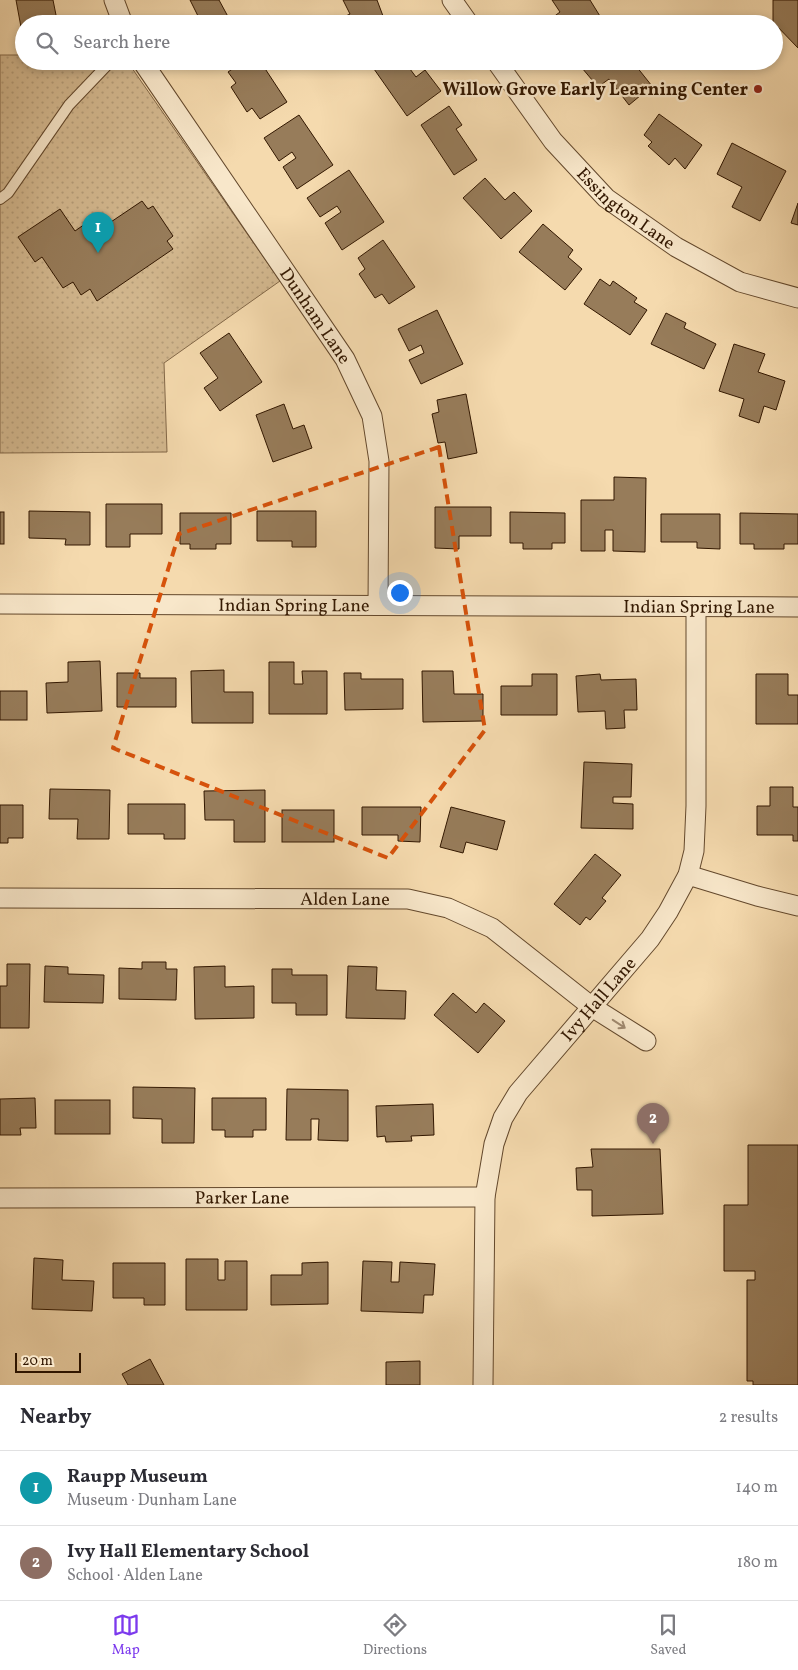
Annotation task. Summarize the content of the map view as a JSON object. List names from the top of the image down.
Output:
{
  "streets": {
    "street": [
      "Essington Lane",
      "Dunham Lane",
      "Indian Spring Lane",
      "Alden Lane",
      "Ivy Hall Lane",
      "Parker Lane"
    ]
  },
  "crossings": [
    ["Dunham Lane", "Indian Spring Lane"],
    ["Indian Spring Lane", "Ivy Hall Lane"],
    ["Alden Lane", "Ivy Hall Lane"],
    ["Ivy Hall Lane", "Parker Lane"]
  ],
  "places": ["Willow Grove Early Learning Center"],
  "scale_bar": "20 m",
  "page": {
    "search": "Search here",
    "pins": ["1", "2"],
    "scale": "20 m",
    "heading": ["Nearby", "2 results"],
    "list": [
      {
        "mark": "1",
        "name": "Raupp Museum",
        "note": "Museum · Dunham Lane",
        "value": "140 m"
      },
      {
        "mark": "2",
        "name": "Ivy Hall Elementary School",
        "note": "School · Alden Lane",
        "value": "180 m"
      }
    ],
    "nav": ["Map", "Directions", "Saved"]
  }
}
